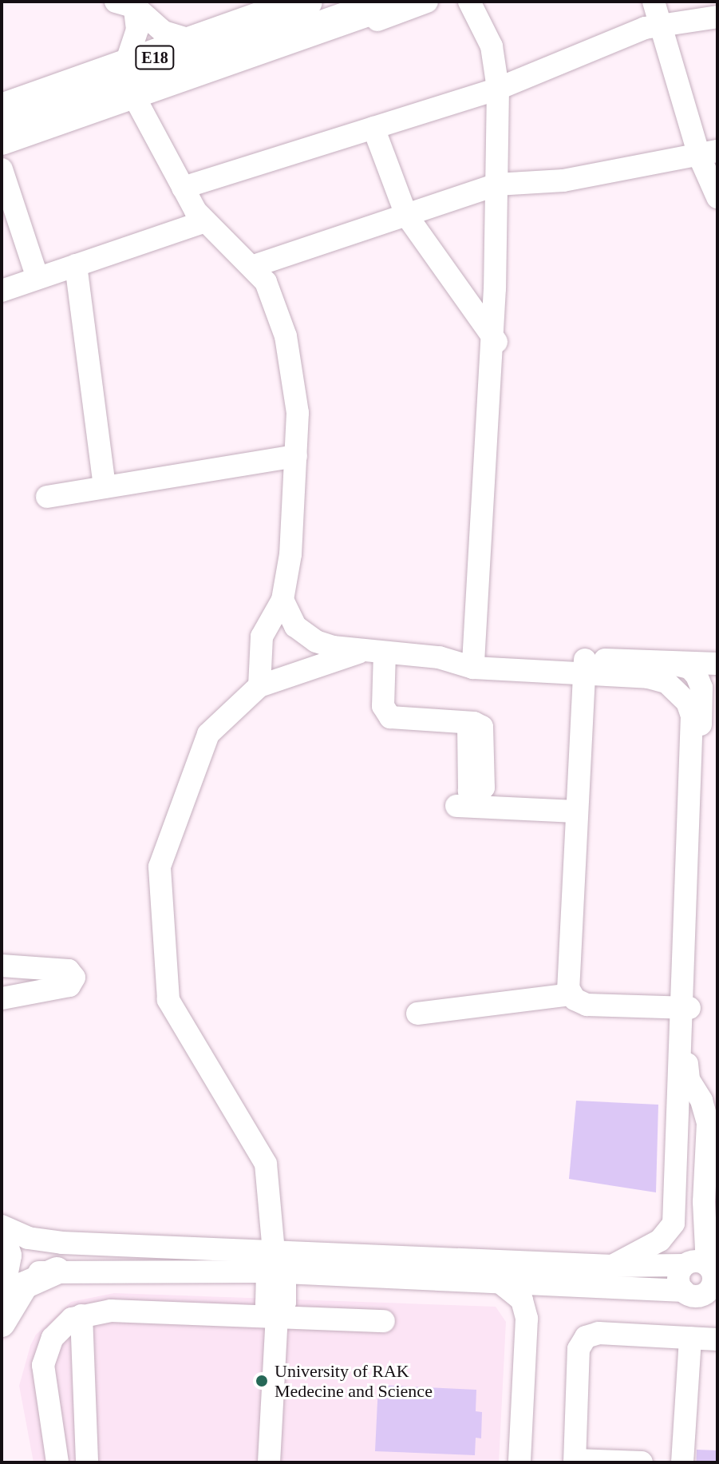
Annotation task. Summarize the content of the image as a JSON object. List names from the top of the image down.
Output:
{
  "streets": {
    "highway": ["E18"]
  },
  "places": ["University of RAK Medecine and Science"]
}
